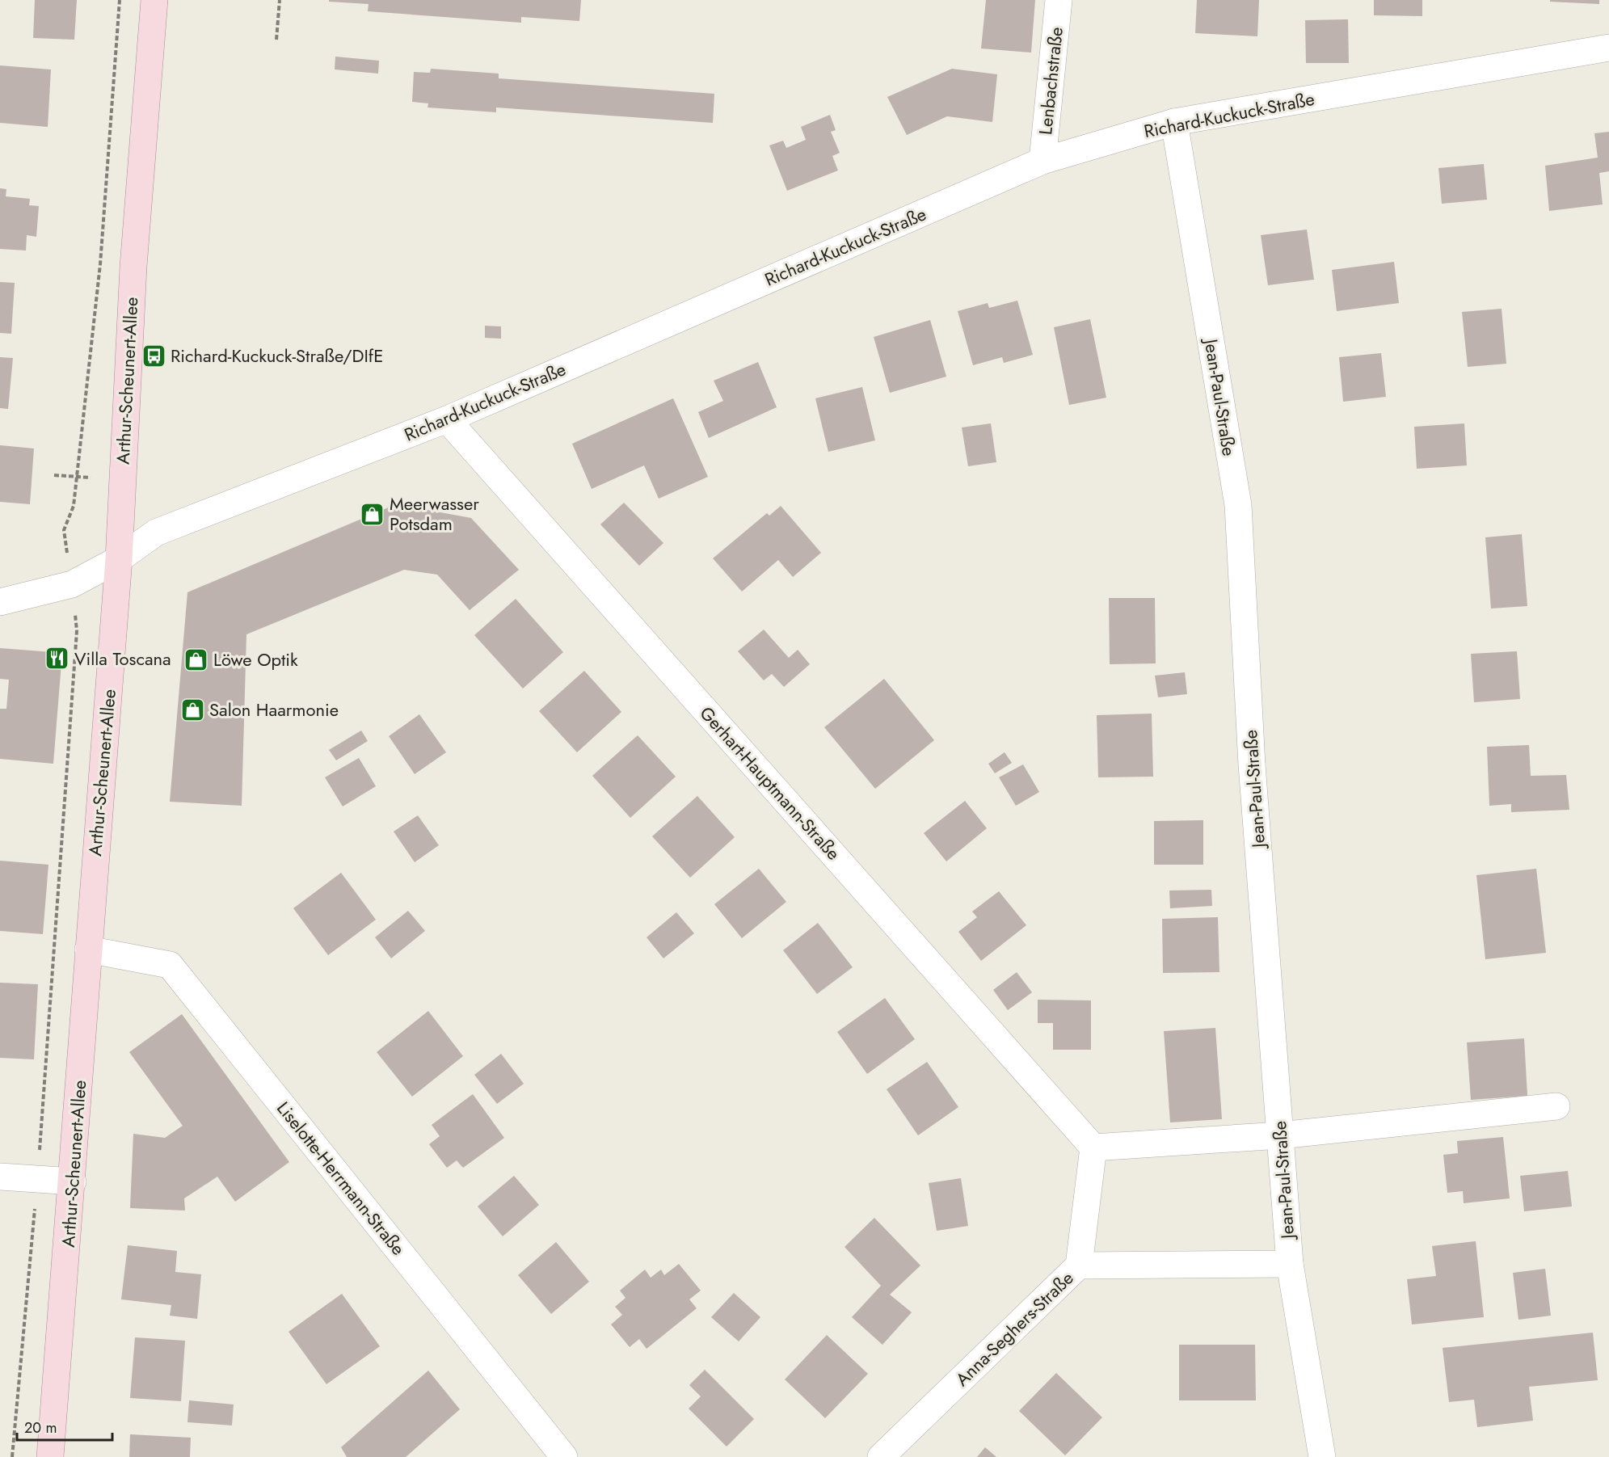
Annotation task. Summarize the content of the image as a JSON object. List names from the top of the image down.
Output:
{
  "streets": {
    "main road": ["Arthur-Scheunert-Allee"],
    "street": [
      "Lenbachstraße",
      "Richard-Kuckuck-Straße",
      "Jean-Paul-Straße",
      "Gerhart-Hauptmann-Straße",
      "Liselotte-Herrmann-Straße",
      "Anna-Seghers-Straße"
    ]
  },
  "crossings": [
    ["Lenbachstraße", "Richard-Kuckuck-Straße"],
    ["Richard-Kuckuck-Straße", "Arthur-Scheunert-Allee"],
    ["Richard-Kuckuck-Straße", "Jean-Paul-Straße"],
    ["Richard-Kuckuck-Straße", "Gerhart-Hauptmann-Straße"],
    ["Arthur-Scheunert-Allee", "Liselotte-Herrmann-Straße"],
    ["Jean-Paul-Straße", "Anna-Seghers-Straße"]
  ],
  "places": {
    "bus stop": ["Richard-Kuckuck-Straße/DIfE"],
    "shop": ["Meerwasser Potsdam", "Löwe Optik", "Salon Haarmonie"],
    "restaurant": ["Villa Toscana"]
  },
  "scale_bar": "20 m"
}
